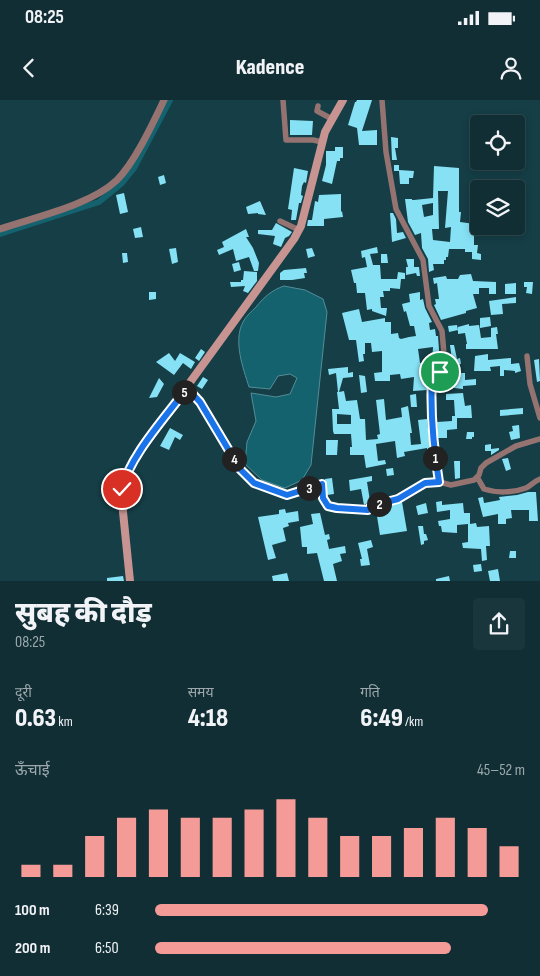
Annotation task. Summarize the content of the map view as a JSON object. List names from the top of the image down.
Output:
{
  "page": {
    "status": "08:25",
    "header": "Kadence",
    "pins": [
      "5",
      "1",
      "4",
      "3",
      "2"
    ],
    "heading": ["सुबह की दौड़", "08:25"],
    "stats": [
      ["दूरी", "0.63 km"],
      ["समय", "4:18"],
      ["गति", "6:49 /km"]
    ],
    "chart": ["ऊँचाई", "45–52 m"],
    "list": [
      {
        "name": "100 m",
        "note": "6:39"
      },
      {
        "name": "200 m",
        "note": "6:50"
      }
    ]
  }
}
